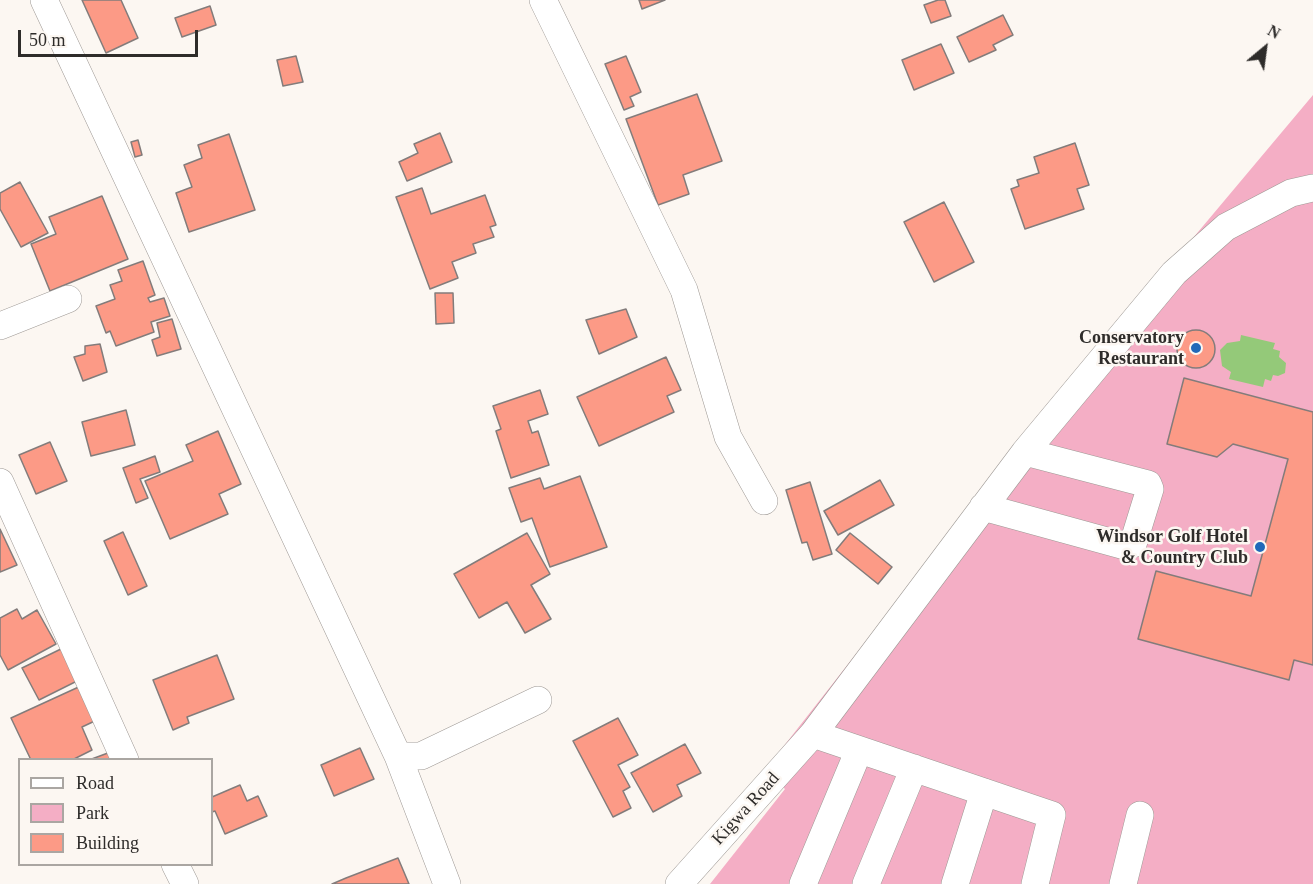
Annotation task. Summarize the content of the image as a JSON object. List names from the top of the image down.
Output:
{
  "streets": {
    "street": ["Kigwa Road"]
  },
  "places": ["Conservatory Restaurant", "Windsor Golf Hotel & Country Club"],
  "legend": ["Road", "Park", "Building"],
  "scale_bar": "50 m",
  "north": "top right"
}
